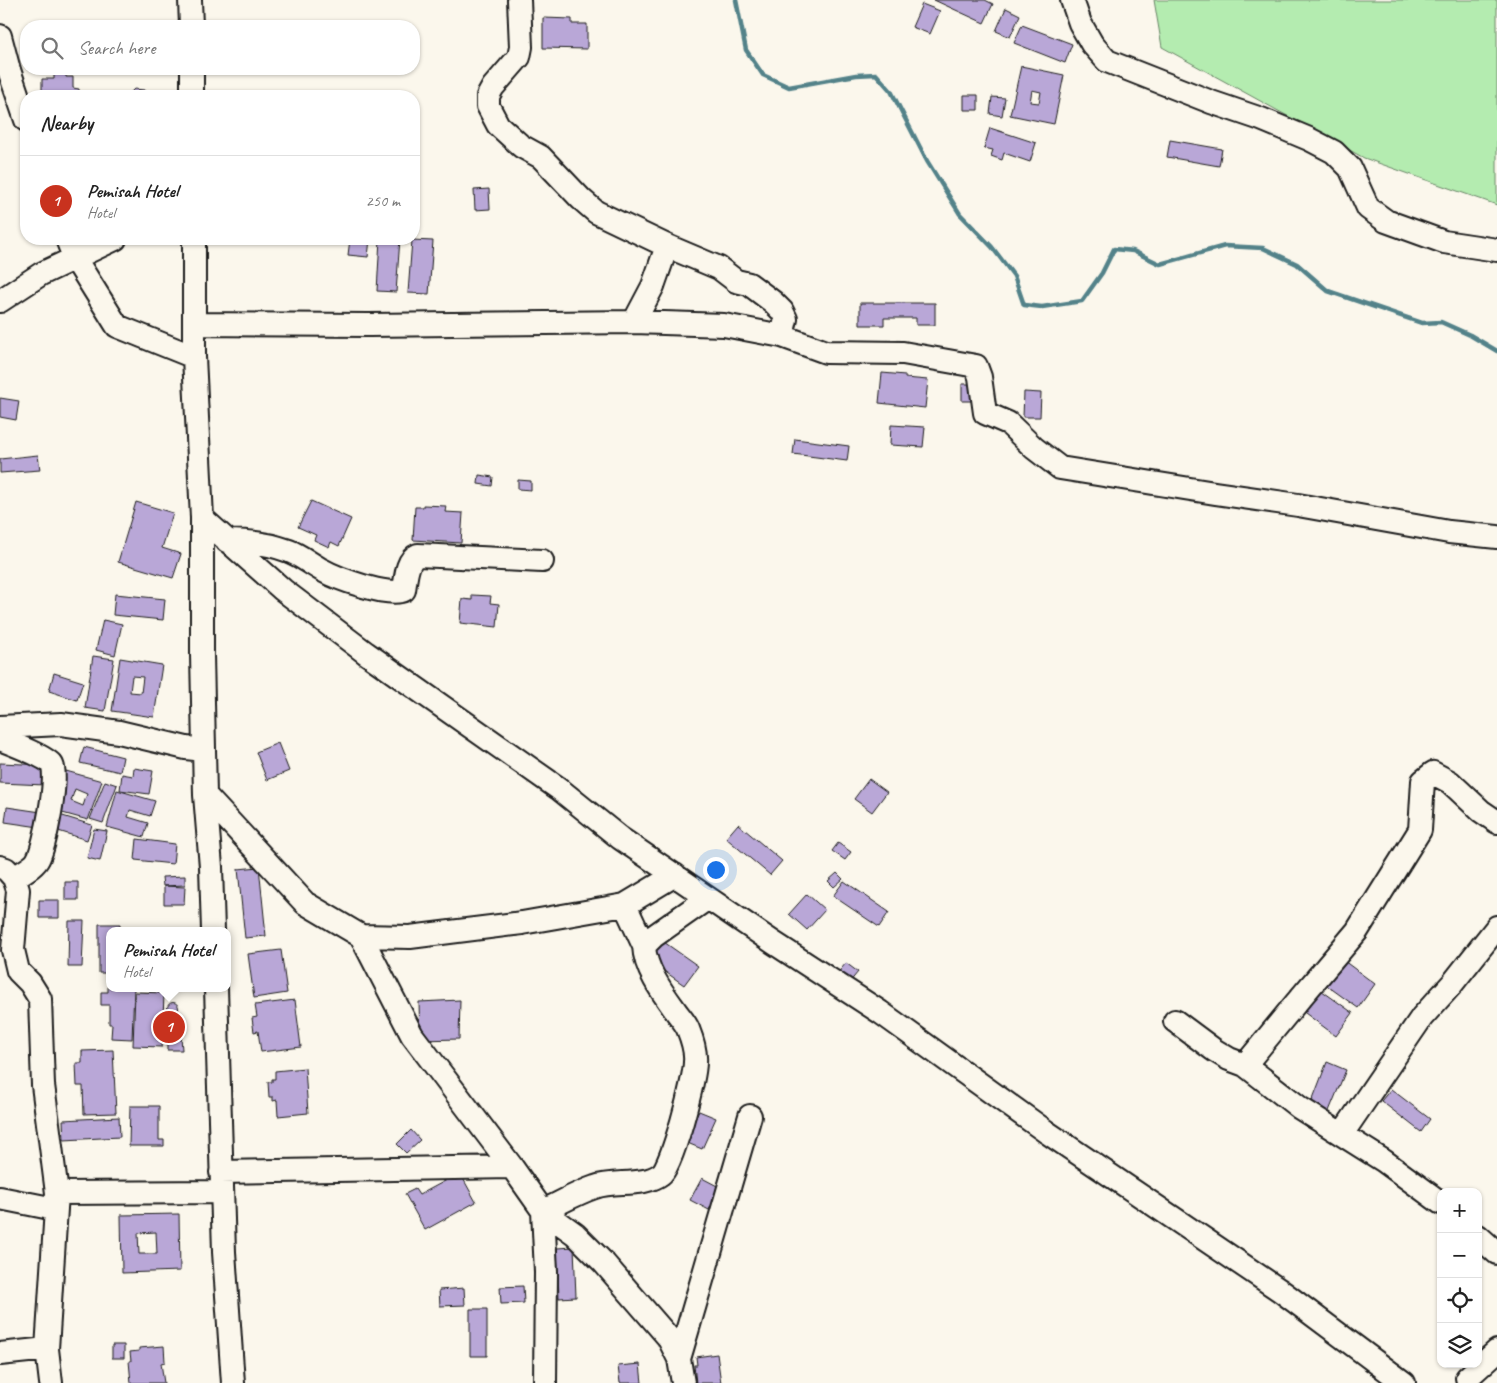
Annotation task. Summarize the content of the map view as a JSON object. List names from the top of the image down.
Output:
{
  "page": {
    "search": "Search here",
    "heading": "Nearby",
    "list": [
      {
        "mark": "1",
        "name": "Pemisah Hotel",
        "note": "Hotel",
        "value": "250 m"
      }
    ],
    "popup": ["Pemisah Hotel", "Hotel"],
    "pins": "1",
    "map_buttons": ["+", "−"]
  }
}
